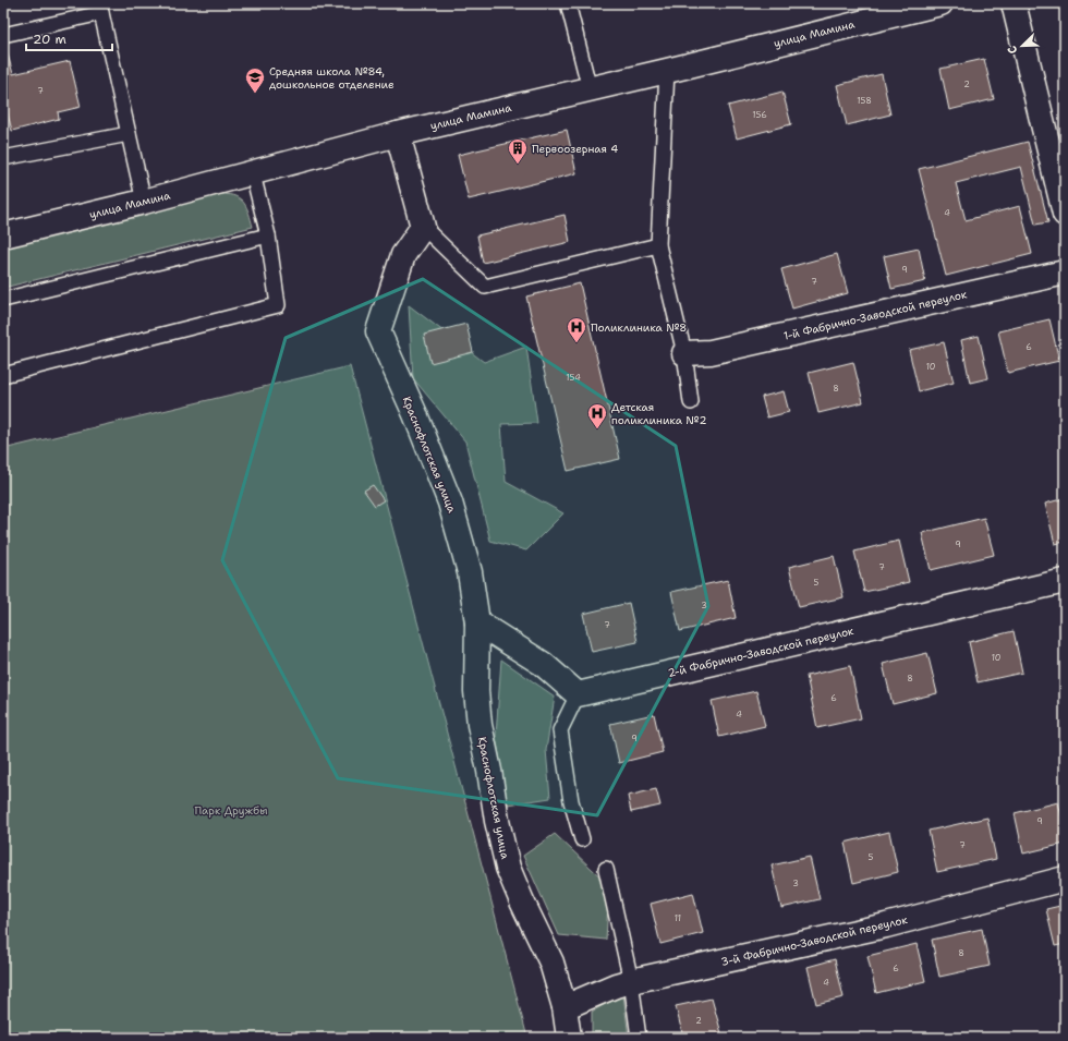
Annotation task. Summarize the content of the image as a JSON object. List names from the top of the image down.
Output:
{
  "streets": {
    "street": [
      "улица Мамина",
      "1-й Фабрично-Заводской переулок",
      "Краснофлотская улица",
      "2-й Фабрично-Заводской переулок",
      "3-й Фабрично-Заводской переулок"
    ]
  },
  "crossings": [
    ["Краснофлотская улица", "3-й Фабрично-Заводской переулок"]
  ],
  "parks": ["Парк Дружбы"],
  "places": {
    "school or university": ["Средняя школа №84, дошкольное отделение"],
    "building": ["Первоозерная 4"],
    "hospital": ["Поликлиника №8", "Детская поликлиника №2"]
  },
  "house_numbers": [
    "2",
    "7",
    "158",
    "156",
    "4",
    "9",
    "7",
    "6",
    "10",
    "154",
    "8",
    "9",
    "7",
    "5",
    "3",
    "7",
    "10",
    "8",
    "6",
    "4",
    "9",
    "9",
    "7",
    "5",
    "3",
    "11",
    "8",
    "6",
    "4",
    "2"
  ],
  "scale_bar": "20 m",
  "north": "bottom left"
}
